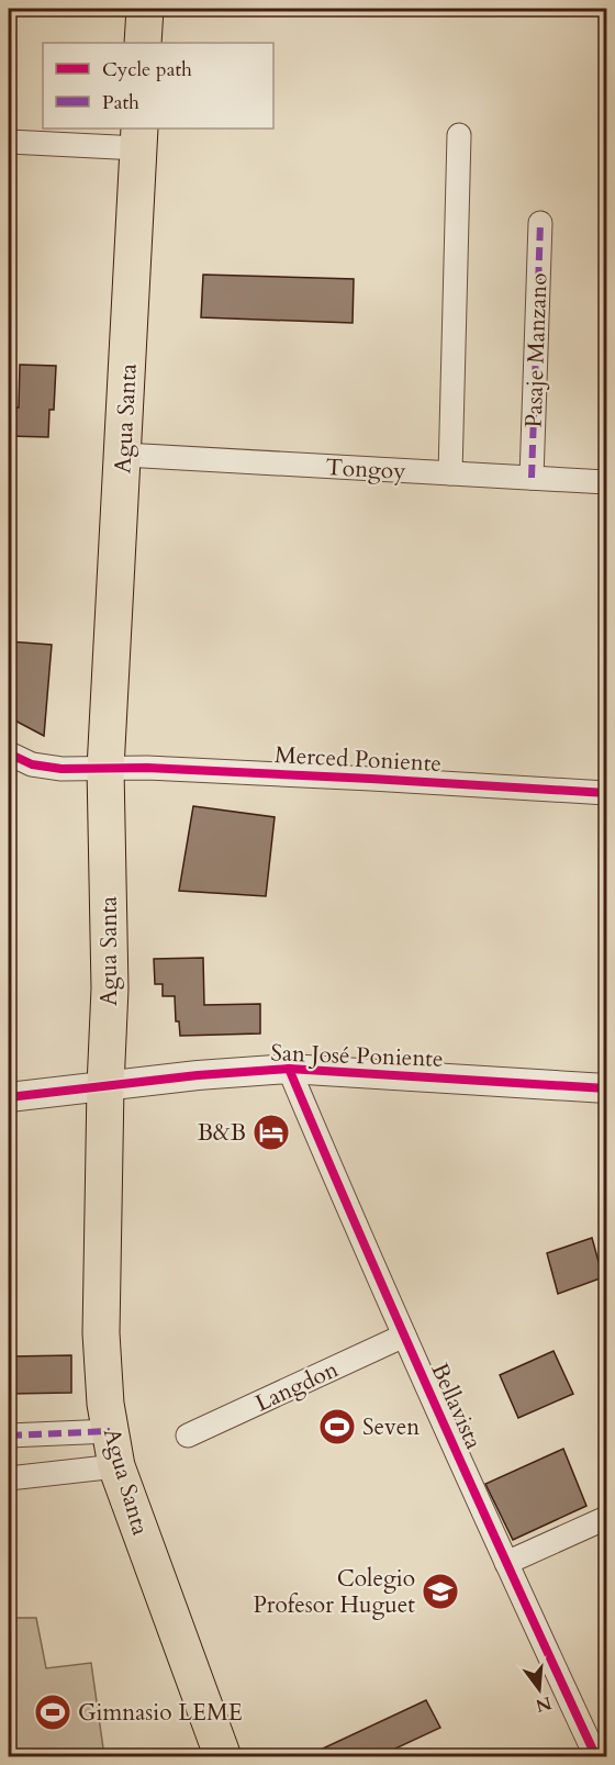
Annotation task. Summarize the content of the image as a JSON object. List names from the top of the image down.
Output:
{
  "streets": {
    "main road": ["Agua Santa"],
    "street": [
      "Pasaje Manzano",
      "Tongoy",
      "Merced Poniente",
      "San José Poniente",
      "Langdon",
      "Bellavista"
    ]
  },
  "crossings": [
    ["Pasaje Manzano", "Tongoy"],
    ["Agua Santa", "Tongoy"],
    ["Agua Santa", "Merced Poniente"],
    ["Agua Santa", "San José Poniente"],
    ["San José Poniente", "Bellavista"],
    ["Langdon", "Bellavista"]
  ],
  "places": {
    "hotel": ["B&B"],
    "sports": ["Seven", "Gimnasio LEME"],
    "school or university": ["Colegio Profesor Huguet"]
  },
  "legend": ["Cycle path", "Path"],
  "north": "bottom"
}
